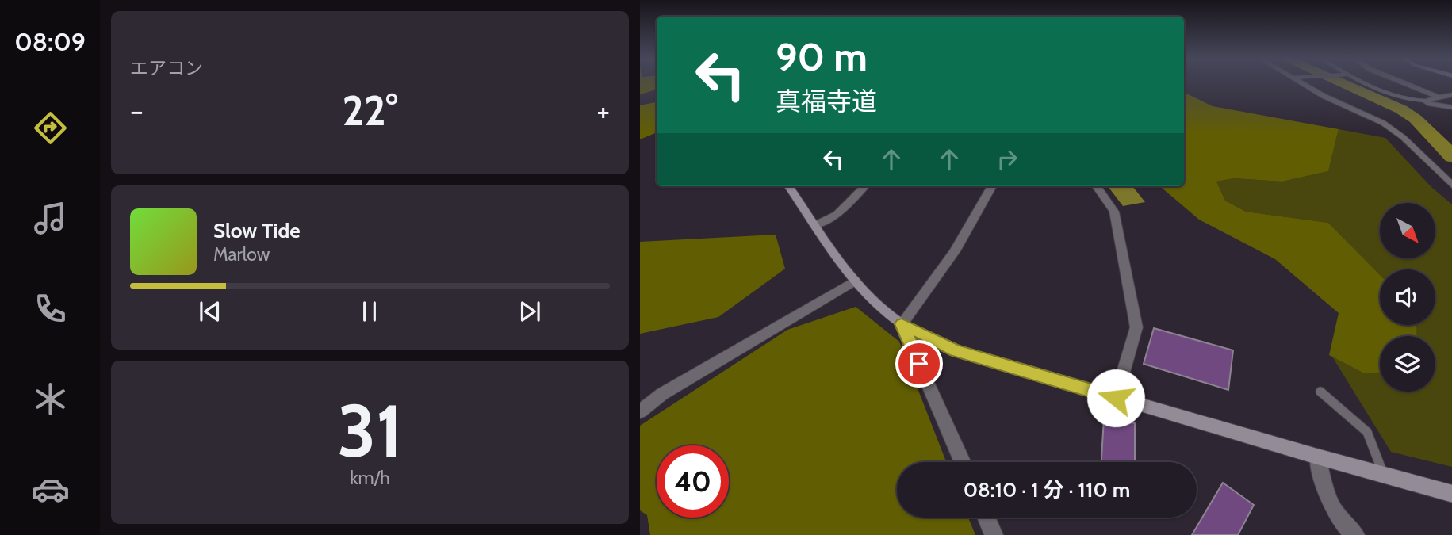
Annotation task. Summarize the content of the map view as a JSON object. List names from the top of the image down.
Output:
{
  "north": "bottom right",
  "page": {
    "tabs": "08:09",
    "tile": [
      "エアコン",
      ["31", "km/h"]
    ],
    "turn": ["90 m", "真福寺道"],
    "heat": ["−", "22°", "+"],
    "song": ["Slow Tide", "Marlow"],
    "limit": "40",
    "trip": "08:10 · 1 分 · 110 m"
  }
}
